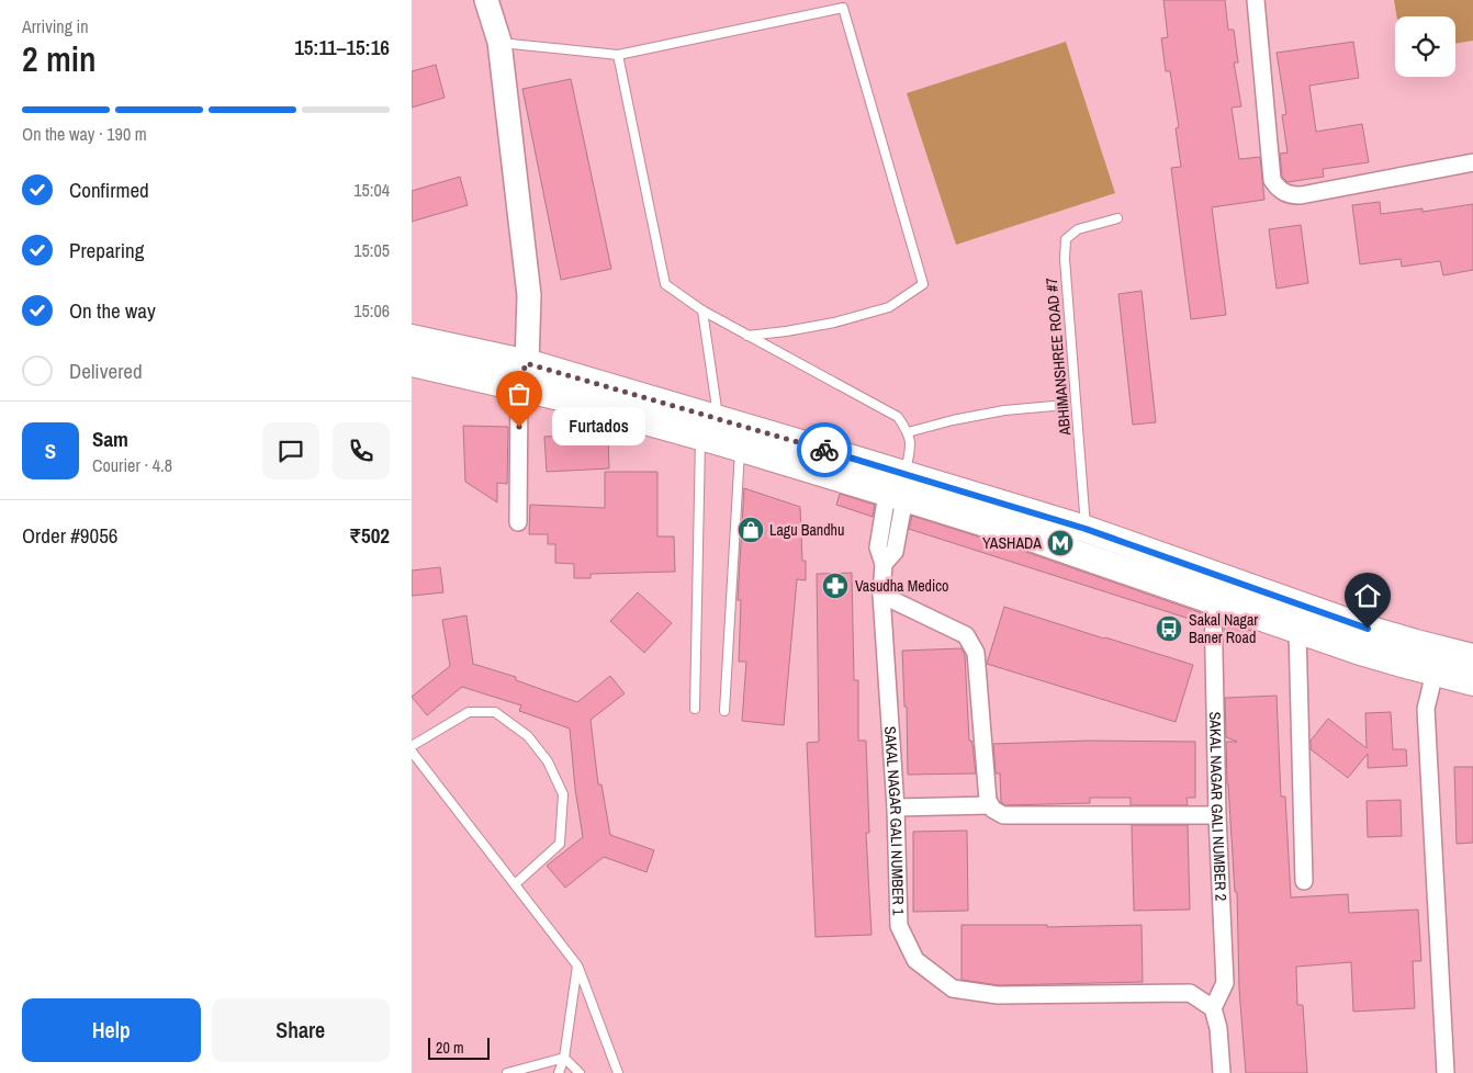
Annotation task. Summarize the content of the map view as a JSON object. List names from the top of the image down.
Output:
{
  "streets": {
    "street": ["SAKAL NAGAR GALI NUMBER 2", "SAKAL NAGAR GALI NUMBER 1"],
    "lane": ["ABHIMANSHREE ROAD #7"]
  },
  "crossings": [
    ["SAKAL NAGAR GALI NUMBER 2", "SAKAL NAGAR GALI NUMBER 1"]
  ],
  "places": {
    "other": ["Furtados"],
    "shop": ["Lagu Bandhu"],
    "metro station": ["YASHADA"],
    "pharmacy": ["Vasudha Medico"],
    "bus stop": ["Sakal Nagar Baner Road"]
  },
  "scale_bar": "20 m",
  "page": {
    "heading": ["2 min", "Arriving in", "15:11–15:16"],
    "panel": [
      "Sam",
      "Courier · 4.8",
      "Order #9056",
      "₹502"
    ],
    "bar": "On the way · 190 m",
    "list": [
      ["Confirmed", "15:04"],
      ["Preparing", "15:05"],
      ["On the way", "15:06"],
      "Delivered"
    ],
    "bubble": "Furtados",
    "round": "S",
    "buttons": ["Help", "Share"],
    "scale": "20 m"
  }
}
